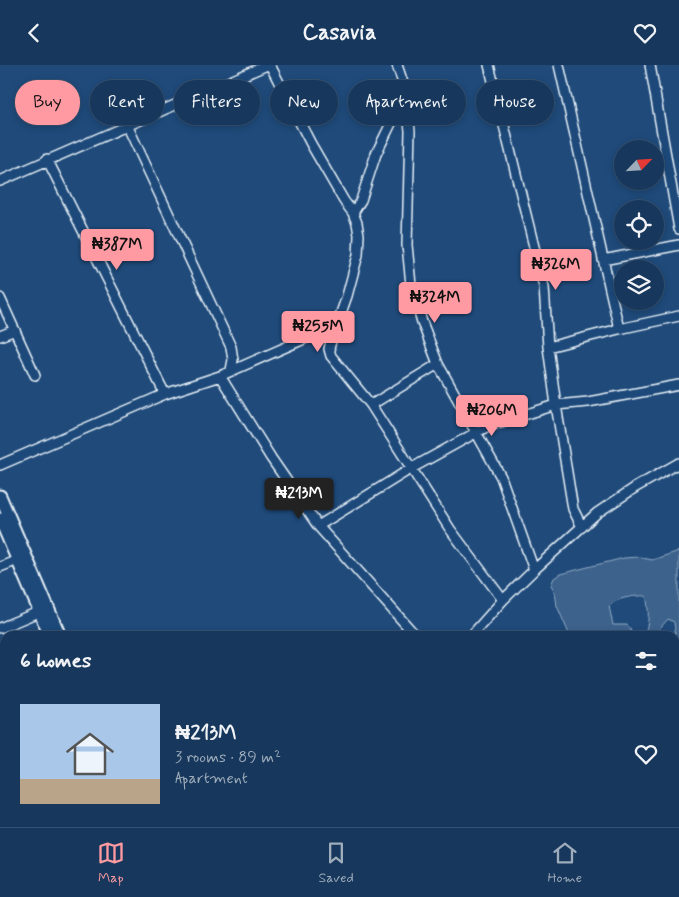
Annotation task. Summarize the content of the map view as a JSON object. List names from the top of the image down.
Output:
{
  "north": "top right",
  "page": {
    "header": "Casavia",
    "chip": [
      "Buy",
      "Rent",
      "Filters",
      "New",
      "Apartment",
      "House"
    ],
    "price": [
      "₦387M",
      "₦326M",
      "₦324M",
      "₦255M",
      "₦206M",
      "₦213M"
    ],
    "heading": "6 homes",
    "list": [
      {
        "name": "₦213M",
        "note": "3 rooms · 89 m² · Apartment"
      }
    ],
    "tabs": ["Map", "Saved", "Home"]
  }
}
